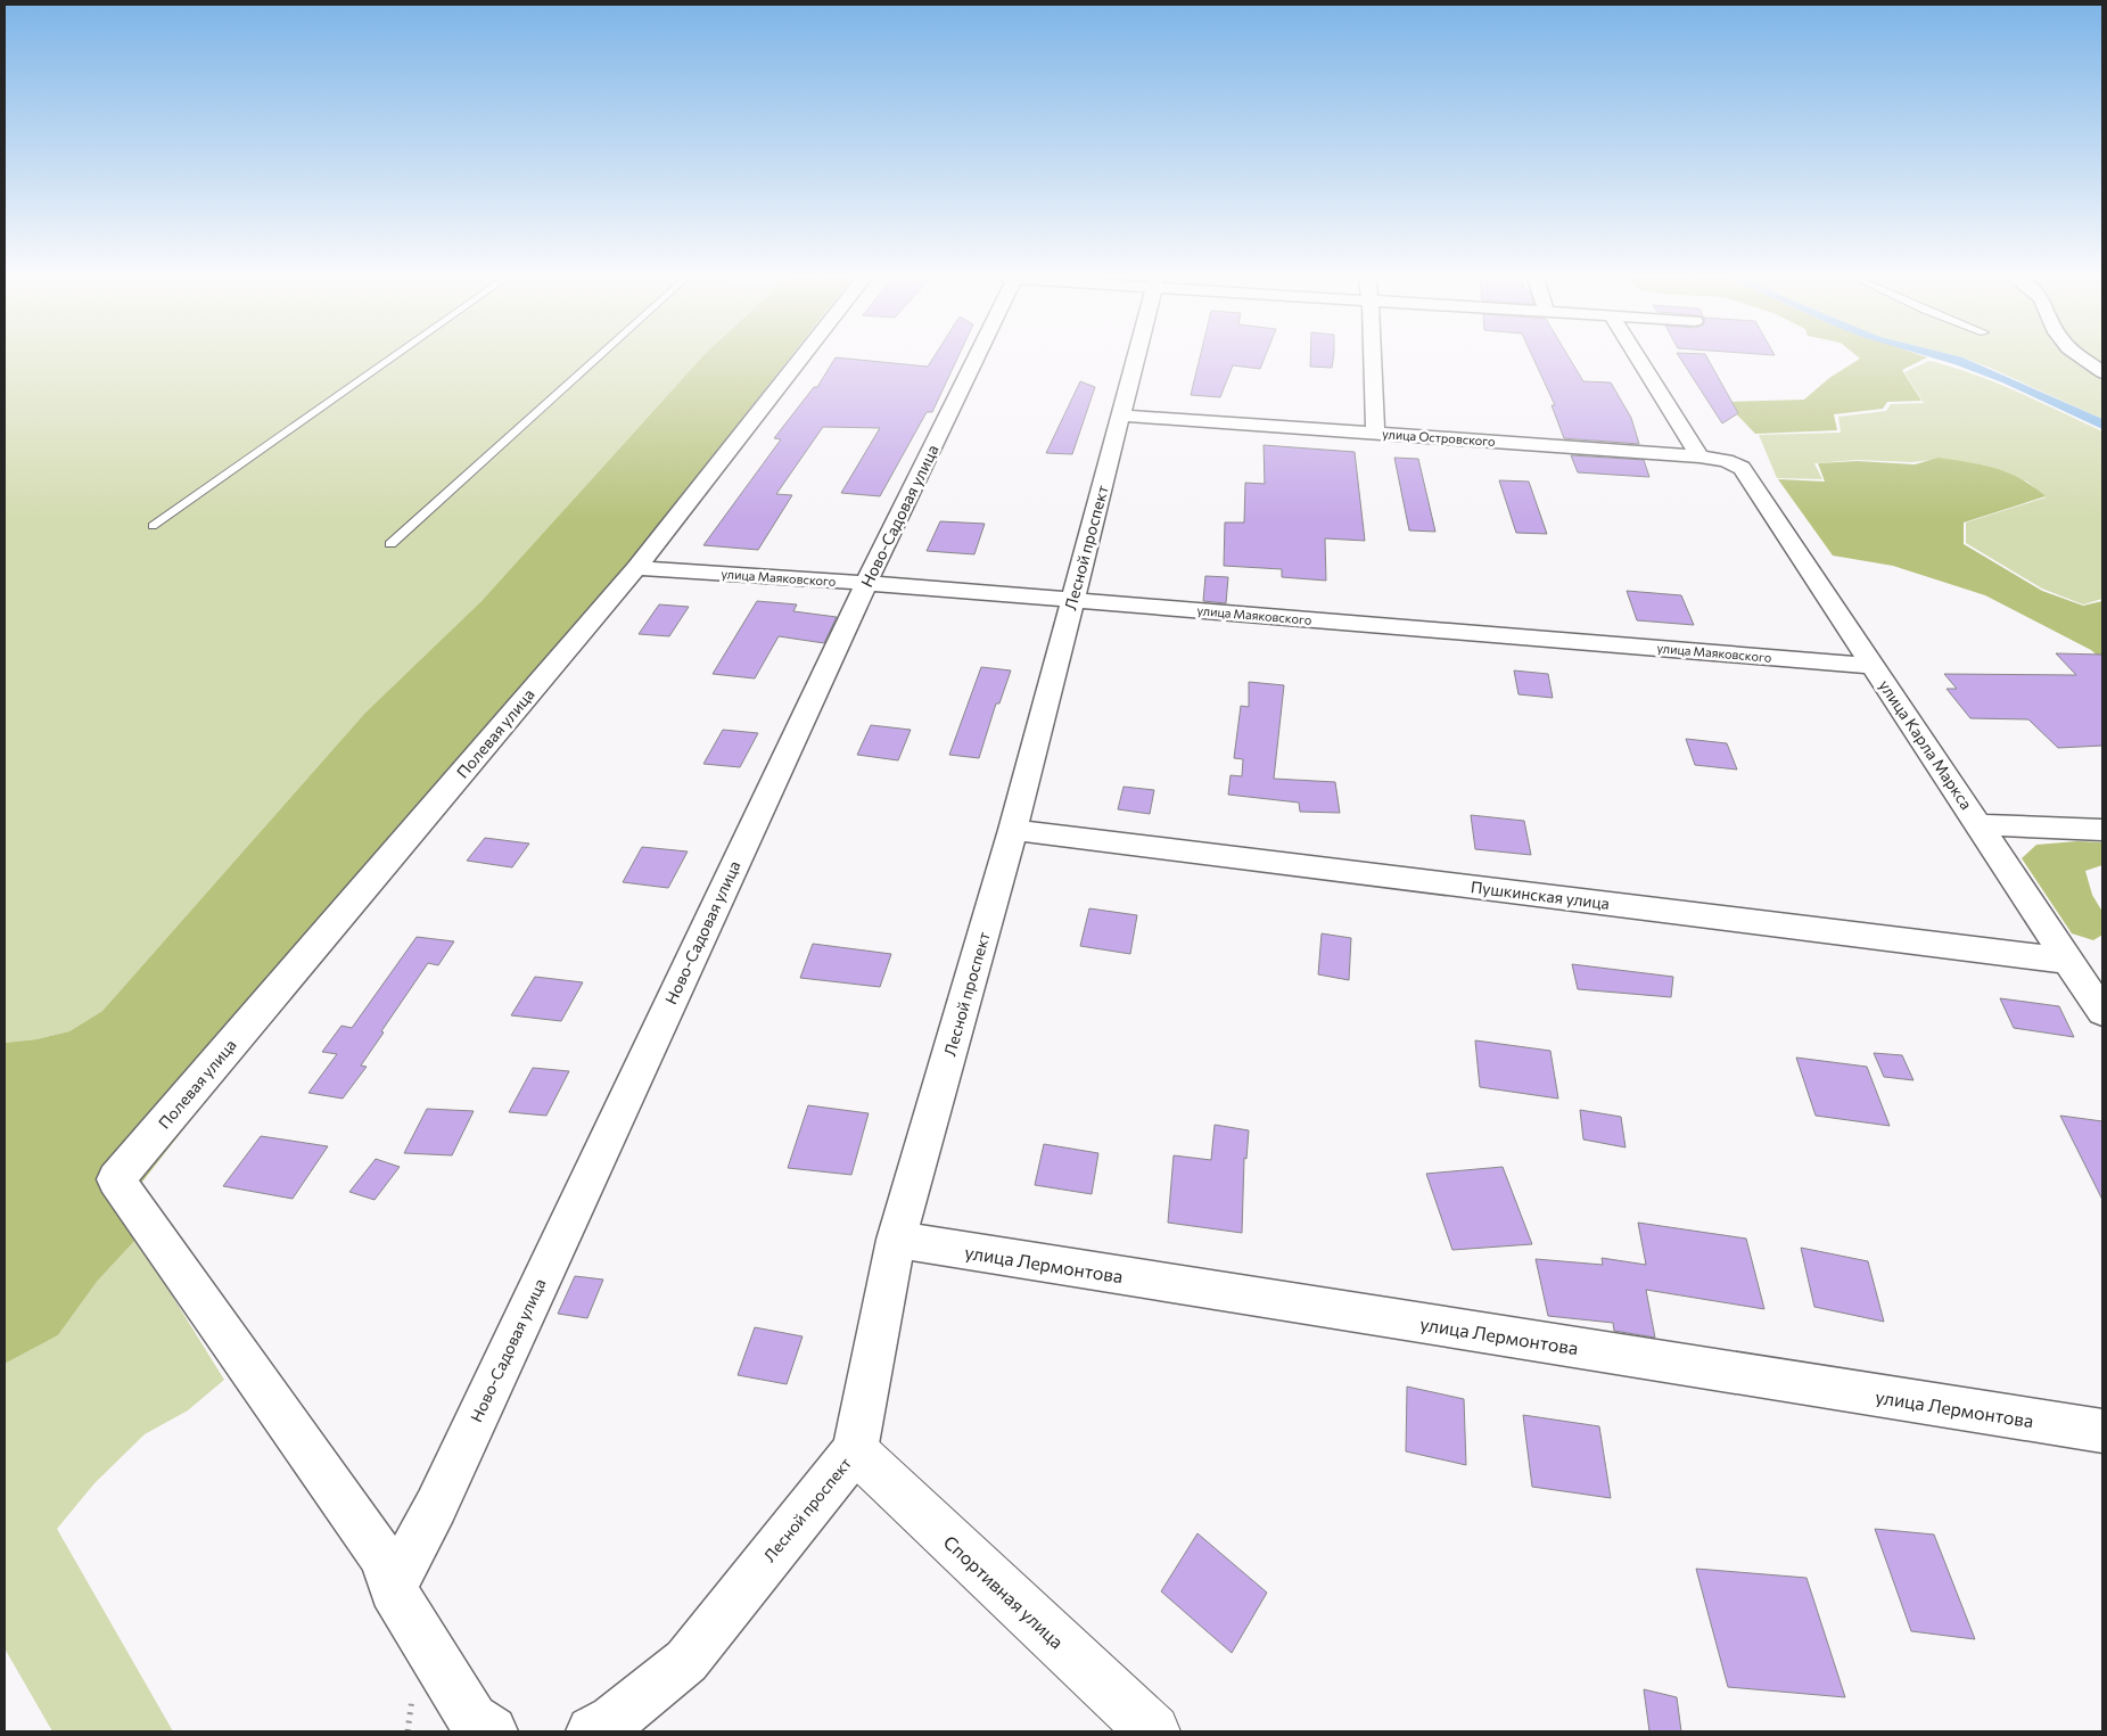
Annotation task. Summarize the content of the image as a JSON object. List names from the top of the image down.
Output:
{
  "streets": {
    "street": [
      "улица Островского",
      "Ново-Садовая улица",
      "Лесной проспект",
      "улица Маяковского",
      "Полевая улица",
      "улица Карла Маркса",
      "Пушкинская улица",
      "улица Лермонтова",
      "Спортивная улица"
    ]
  },
  "crossings": [
    ["улица Островского", "Лесной проспект"],
    ["улица Островского", "улица Карла Маркса"],
    ["Ново-Садовая улица", "улица Маяковского"],
    ["Ново-Садовая улица", "Полевая улица"],
    ["Лесной проспект", "улица Маяковского"],
    ["Лесной проспект", "Пушкинская улица"],
    ["Лесной проспект", "улица Лермонтова"],
    ["Лесной проспект", "Спортивная улица"],
    ["улица Маяковского", "Полевая улица"],
    ["улица Маяковского", "улица Карла Маркса"],
    ["улица Карла Маркса", "Пушкинская улица"]
  ]
}
